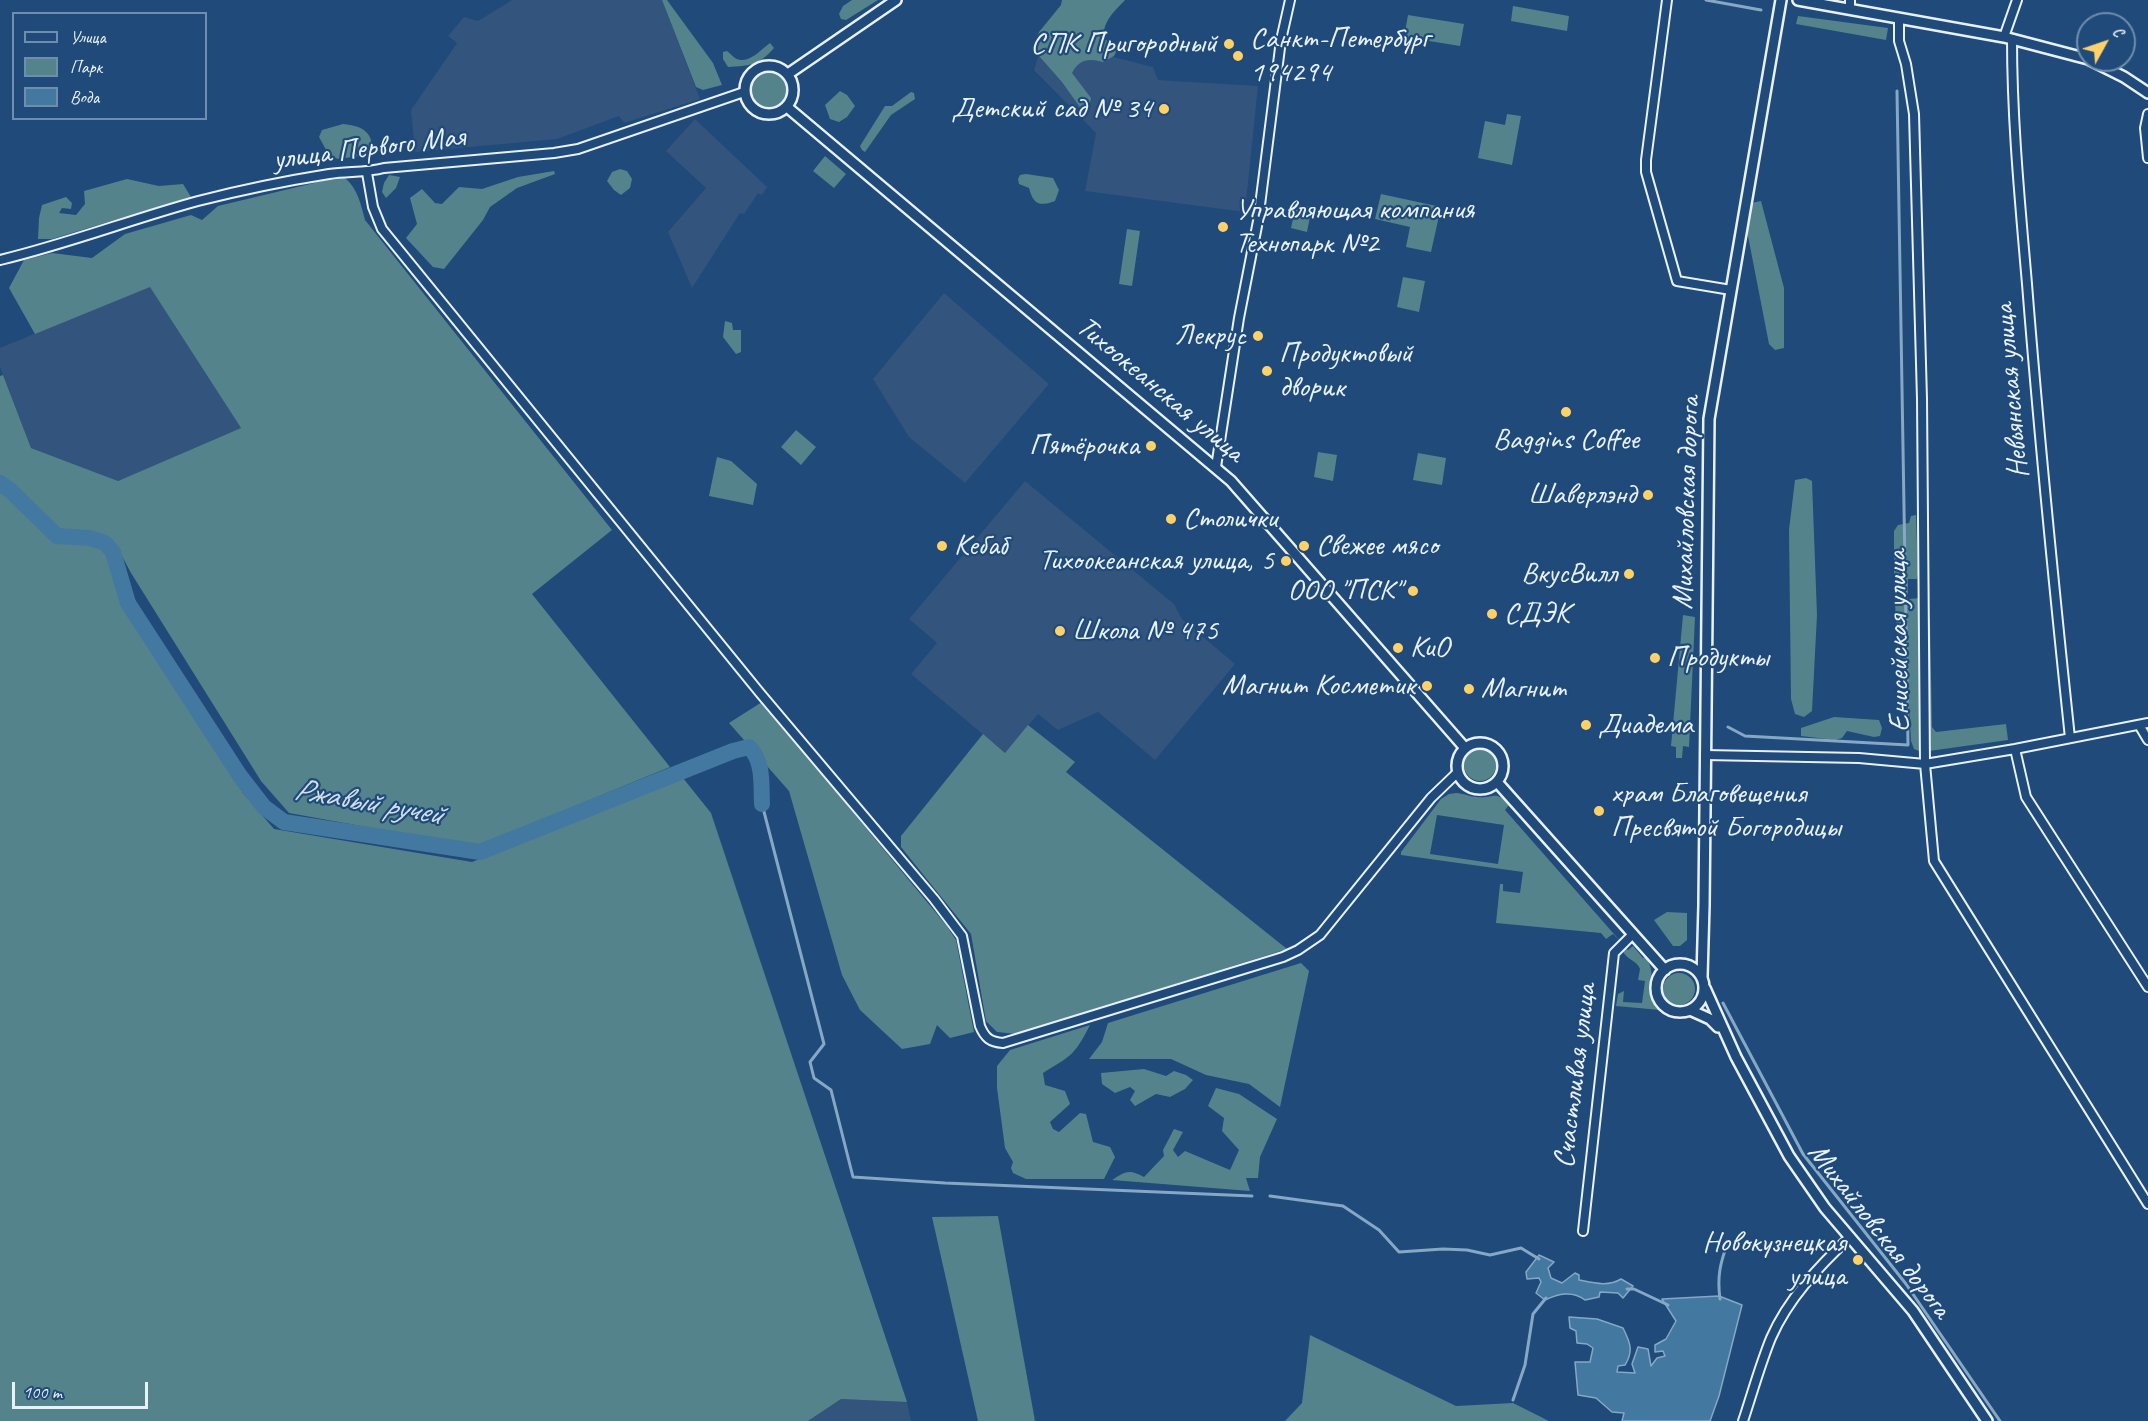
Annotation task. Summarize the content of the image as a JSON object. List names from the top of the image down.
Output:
{
  "streets": {
    "street": [
      "улица Первого Мая",
      "Тихоокеанская улица",
      "Невьянская улица",
      "Михайловская дорога",
      "Енисейская улица",
      "Счастливая улица"
    ]
  },
  "crossings": [
    ["улица Первого Мая", "Тихоокеанская улица"]
  ],
  "water": ["Ржавый ручей"],
  "places": [
    "СПК Пригородный",
    "Санкт-Петербург 194294",
    "Детский сад № 34",
    "Управляющая компания Технопарк №2",
    "Лекрус",
    "Продуктовый дворик",
    "Baggins Coffee",
    "Пятёрочка",
    "Шаверлэнд",
    "Столички",
    "Кебаб",
    "Свежее мясо",
    "Тихоокеанская улица, 5",
    "ВкусВилл",
    "ООО \"ПСК\"",
    "СДЭК",
    "Школа № 475",
    "КиО",
    "Продукты",
    "Магнит Косметик",
    "Магнит",
    "Диадема",
    "храм Благовещения Пресвятой Богородицы",
    "Новокузнецкая улица"
  ],
  "legend": ["Улица", "Парк", "Вода"],
  "scale_bar": "100 m",
  "north": "top right"
}
